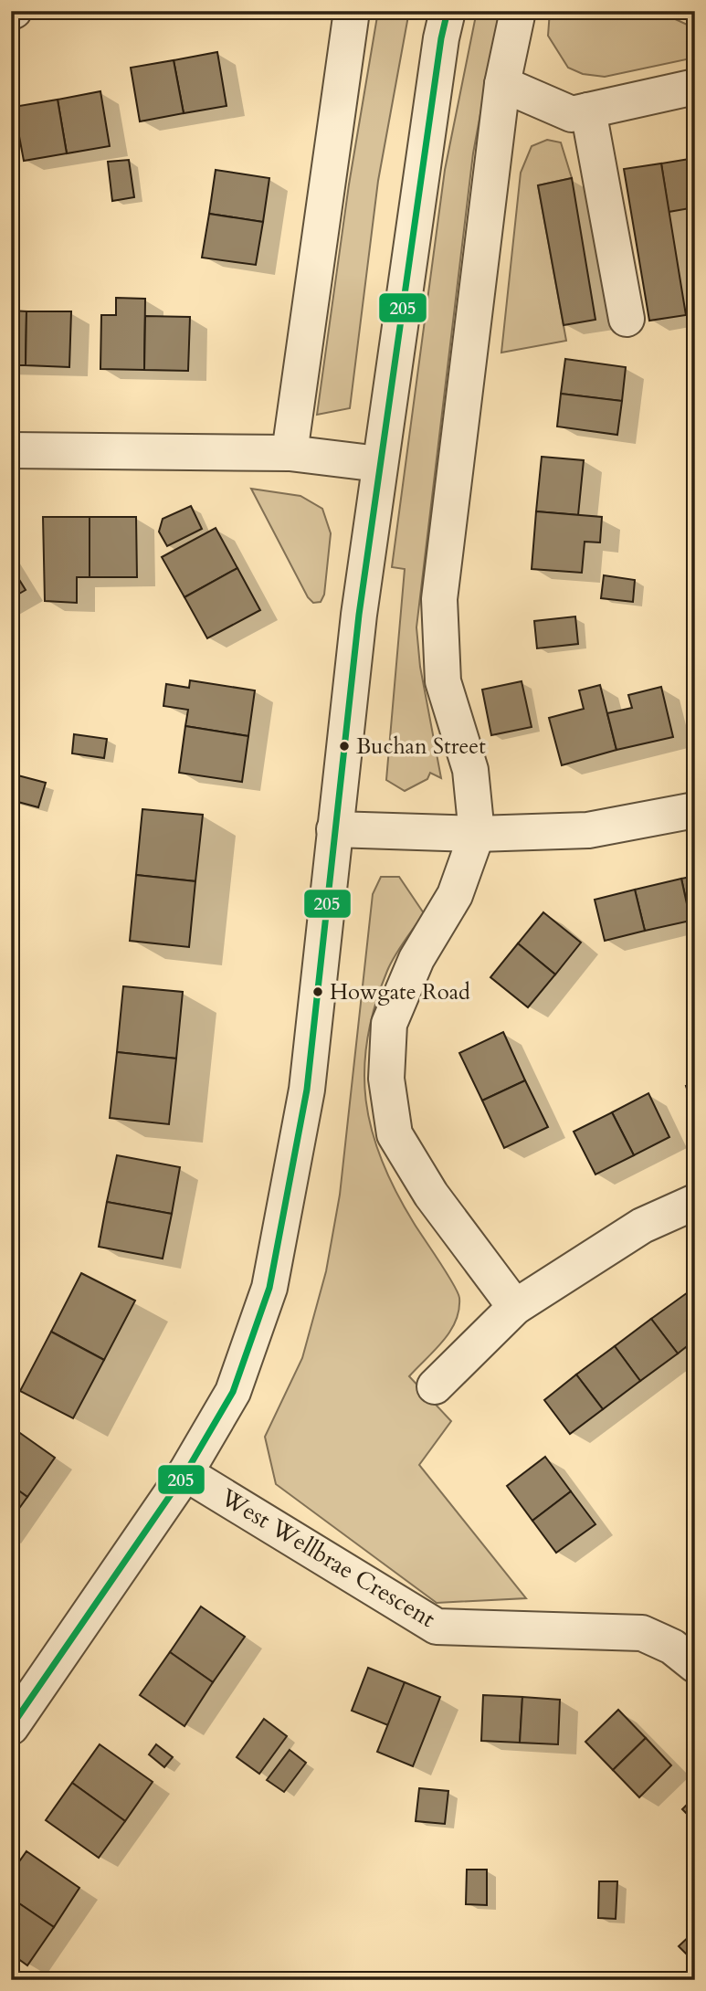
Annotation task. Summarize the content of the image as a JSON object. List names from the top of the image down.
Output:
{
  "streets": {
    "street": ["West Wellbrae Crescent"]
  },
  "places": ["Buchan Street", "Howgate Road"],
  "lines": ["transit line 205"]
}
